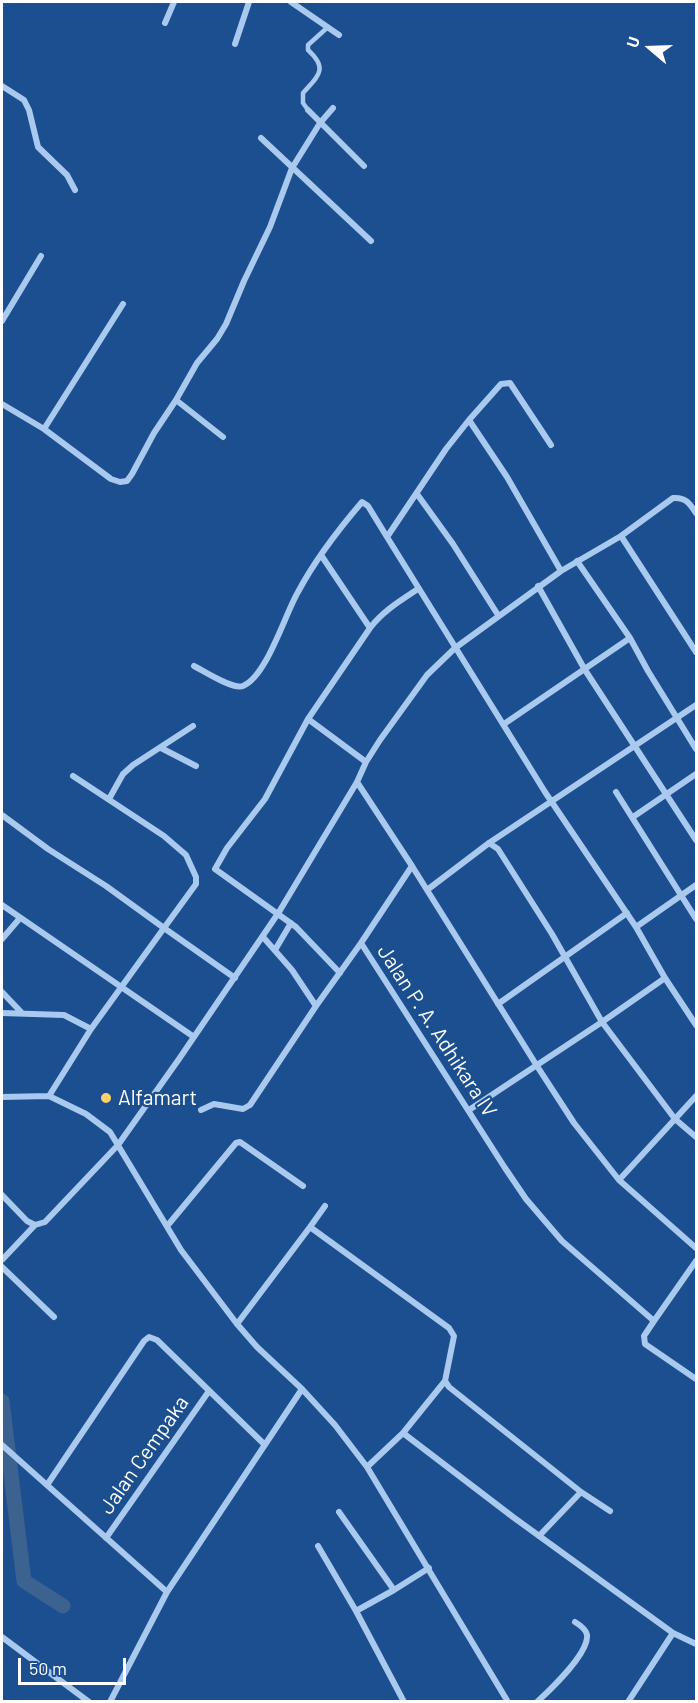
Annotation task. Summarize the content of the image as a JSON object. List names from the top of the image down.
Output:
{
  "streets": {
    "street": ["Jalan P. A. Adhikara IV", "Jalan Cempaka"]
  },
  "places": ["Alfamart"],
  "scale_bar": "50 m",
  "north": "left"
}
